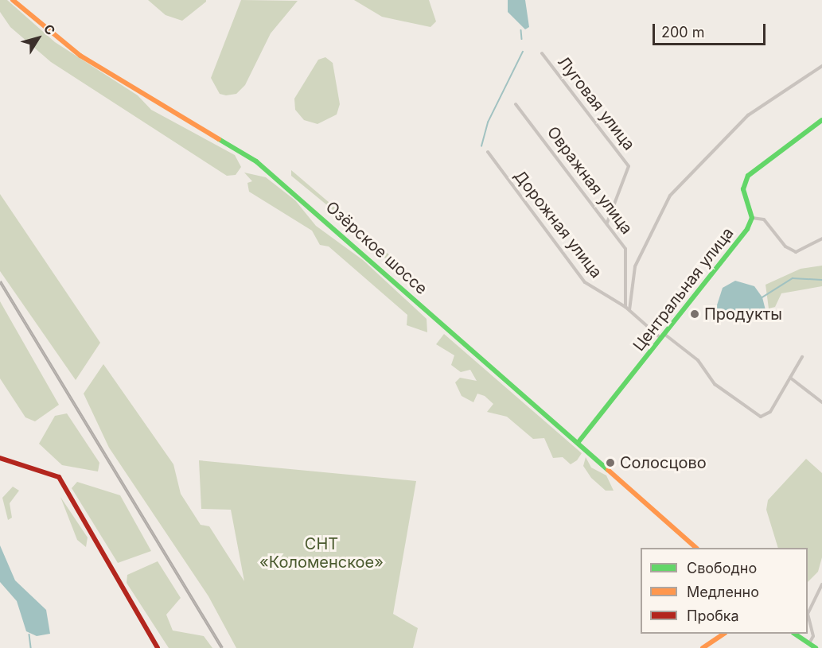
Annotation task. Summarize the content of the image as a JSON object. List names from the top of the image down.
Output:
{
  "streets": {
    "main road": ["Озёрское шоссе", "Центральная улица"],
    "street": ["Луговая улица", "Овражная улица", "Дорожная улица"]
  },
  "crossings": [
    ["Луговая улица", "Овражная улица"],
    ["Овражная улица", "Дорожная улица"],
    ["Дорожная улица", "Центральная улица"],
    ["Озёрское шоссе", "Центральная улица"]
  ],
  "parks": ["СНТ «Коломенское»"],
  "places": ["Продукты", "Солосцово"],
  "legend": ["Свободно", "Медленно", "Пробка"],
  "scale_bar": "200 m",
  "north": "top right"
}
